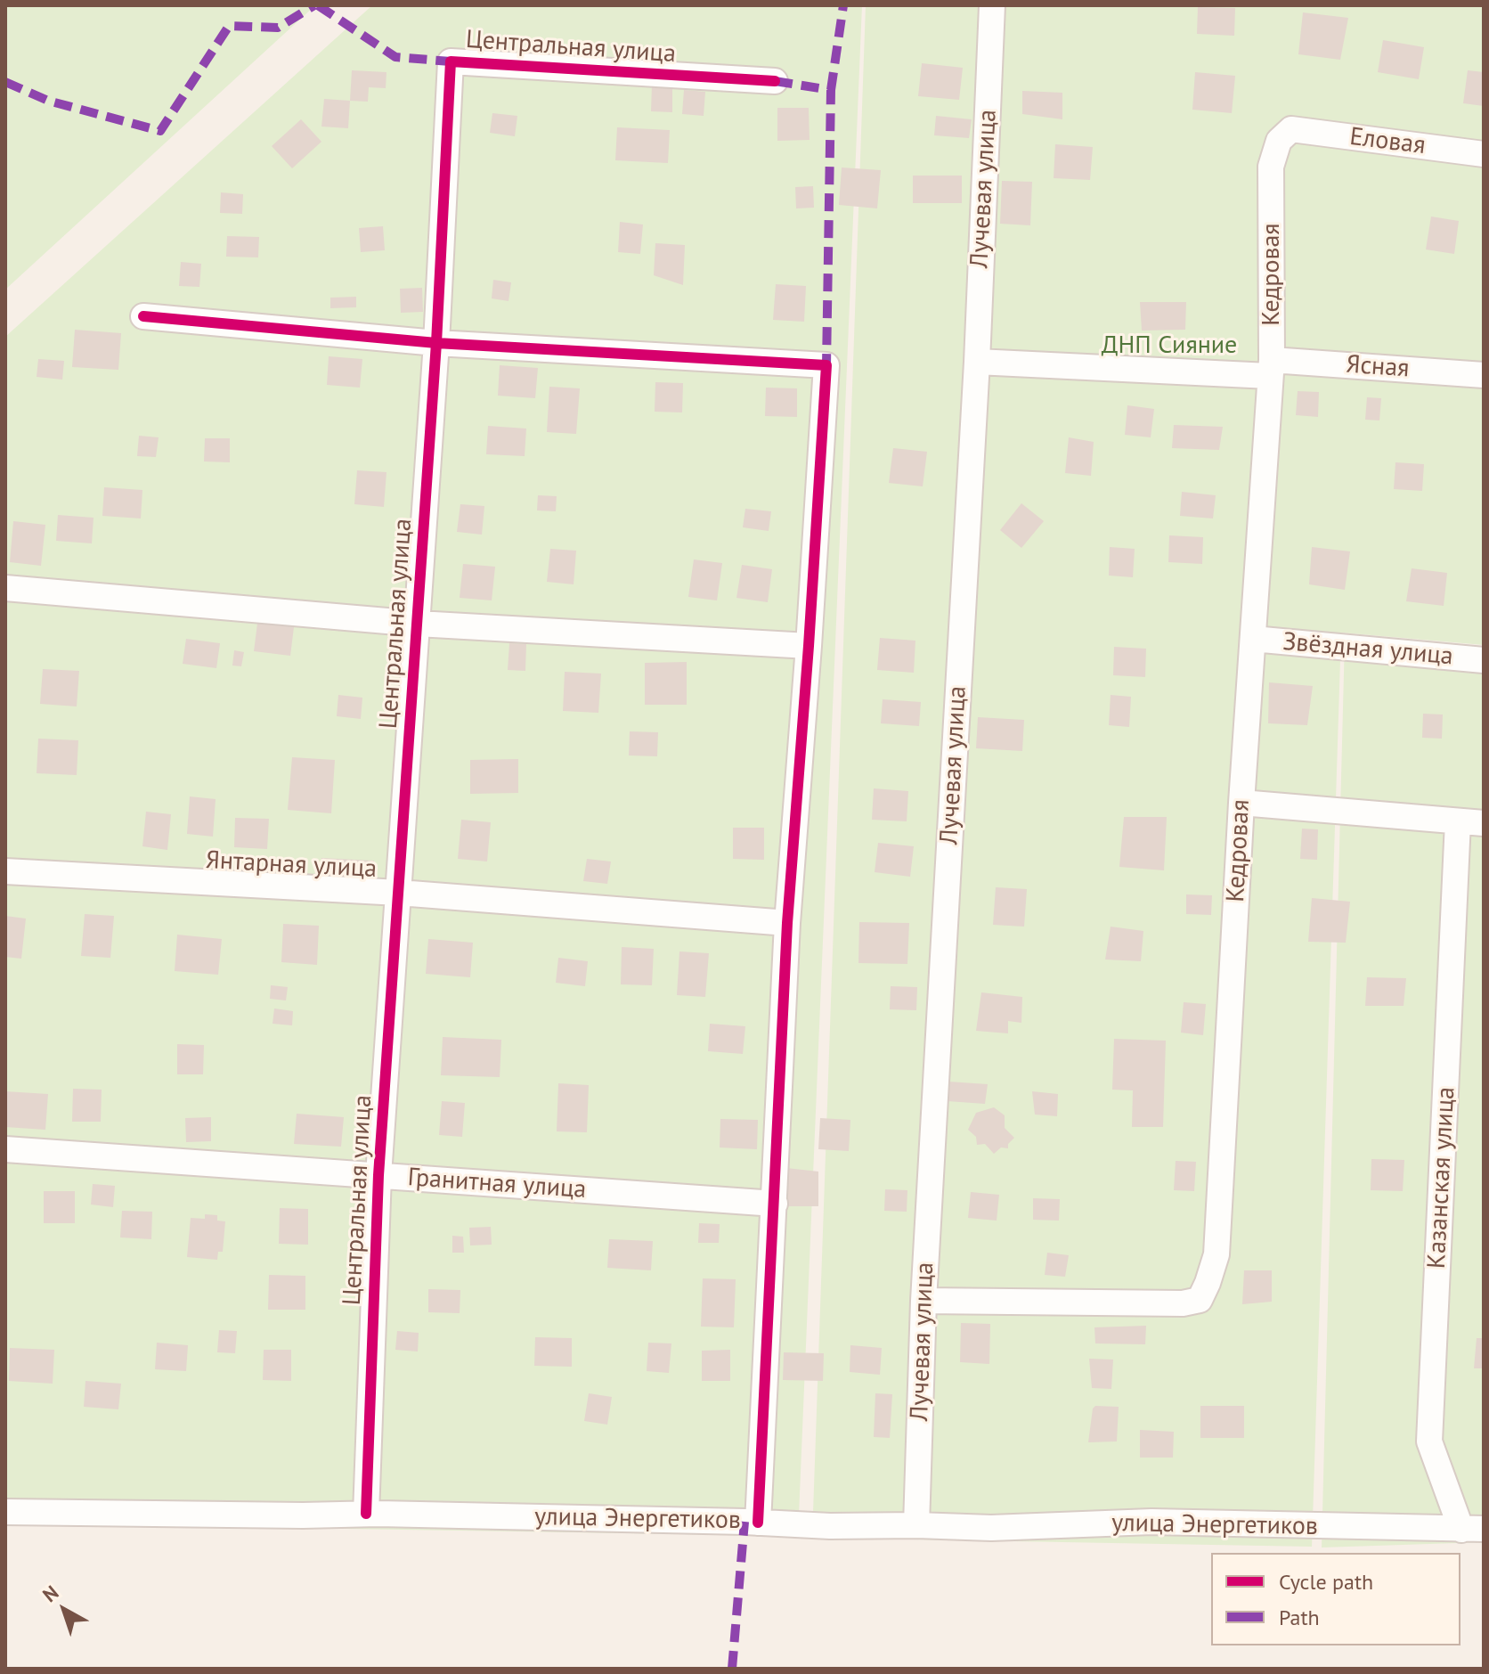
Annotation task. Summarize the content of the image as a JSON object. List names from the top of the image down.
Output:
{
  "streets": {
    "street": [
      "Центральная улица",
      "Еловая",
      "Лучевая улица",
      "Кедровая",
      "Ясная",
      "Звёздная улица",
      "Янтарная улица",
      "Казанская улица",
      "Гранитная улица",
      "улица Энергетиков"
    ]
  },
  "crossings": [
    ["Центральная улица", "Янтарная улица"],
    ["Центральная улица", "Гранитная улица"],
    ["Центральная улица", "улица Энергетиков"],
    ["Еловая", "Кедровая"],
    ["Лучевая улица", "Кедровая"],
    ["Лучевая улица", "Ясная"],
    ["Лучевая улица", "улица Энергетиков"],
    ["Кедровая", "Ясная"],
    ["Кедровая", "Звёздная улица"],
    ["Казанская улица", "улица Энергетиков"]
  ],
  "parks": ["ДНП Сияние"],
  "legend": ["Cycle path", "Path"],
  "north": "top left"
}
